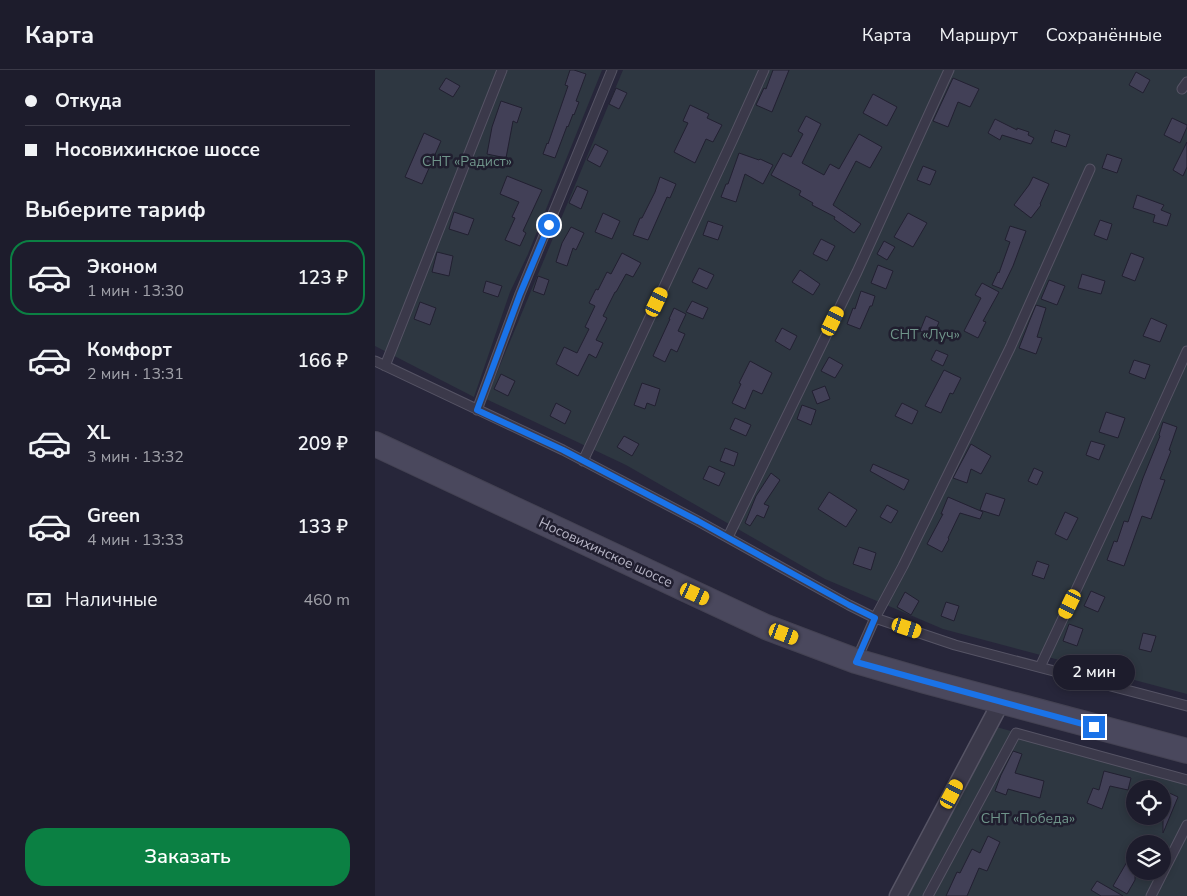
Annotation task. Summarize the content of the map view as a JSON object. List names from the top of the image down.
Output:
{
  "streets": {
    "main road": ["Носовихинское шоссе"]
  },
  "parks": ["СНТ «Радист»", "СНТ «Луч»", "СНТ «Победа»"],
  "page": {
    "header": "Карта",
    "nav": ["Карта", "Маршрут", "Сохранённые"],
    "banner": ["Откуда", "Носовихинское шоссе"],
    "heading": "Выберите тариф",
    "list": [
      {
        "name": "Эконом",
        "note": "1 мин · 13:30",
        "value": "123 ₽"
      },
      {
        "name": "Комфорт",
        "note": "2 мин · 13:31",
        "value": "166 ₽"
      },
      {
        "name": "XL",
        "note": "3 мин · 13:32",
        "value": "209 ₽"
      },
      {
        "name": "Green",
        "note": "4 мин · 13:33",
        "value": "133 ₽"
      }
    ],
    "pay": ["Наличные", "460 m"],
    "bubble": "2 мин",
    "buttons": "Заказать"
  }
}
